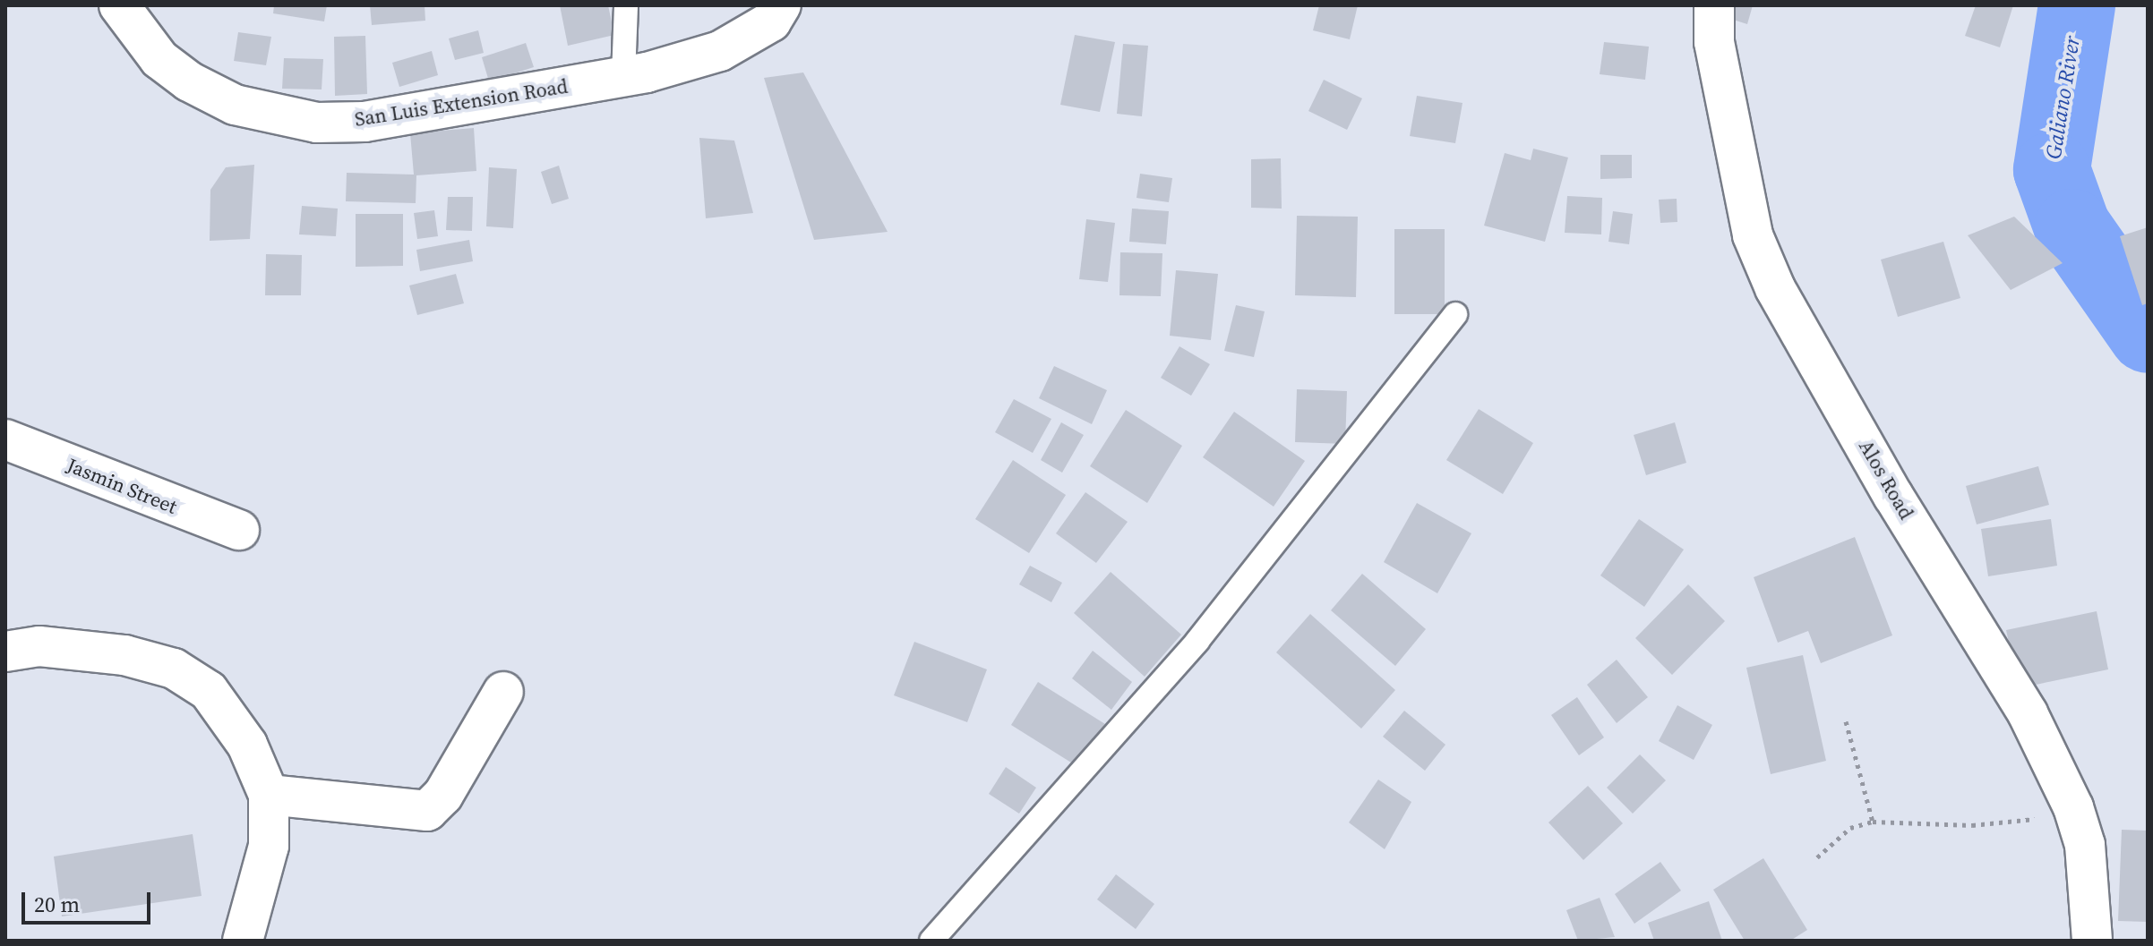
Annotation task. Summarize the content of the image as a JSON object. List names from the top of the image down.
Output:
{
  "streets": {
    "street": ["San Luis Extension Road", "Alos Road", "Jasmin Street"]
  },
  "water": ["Galiano River"],
  "scale_bar": "20 m"
}
